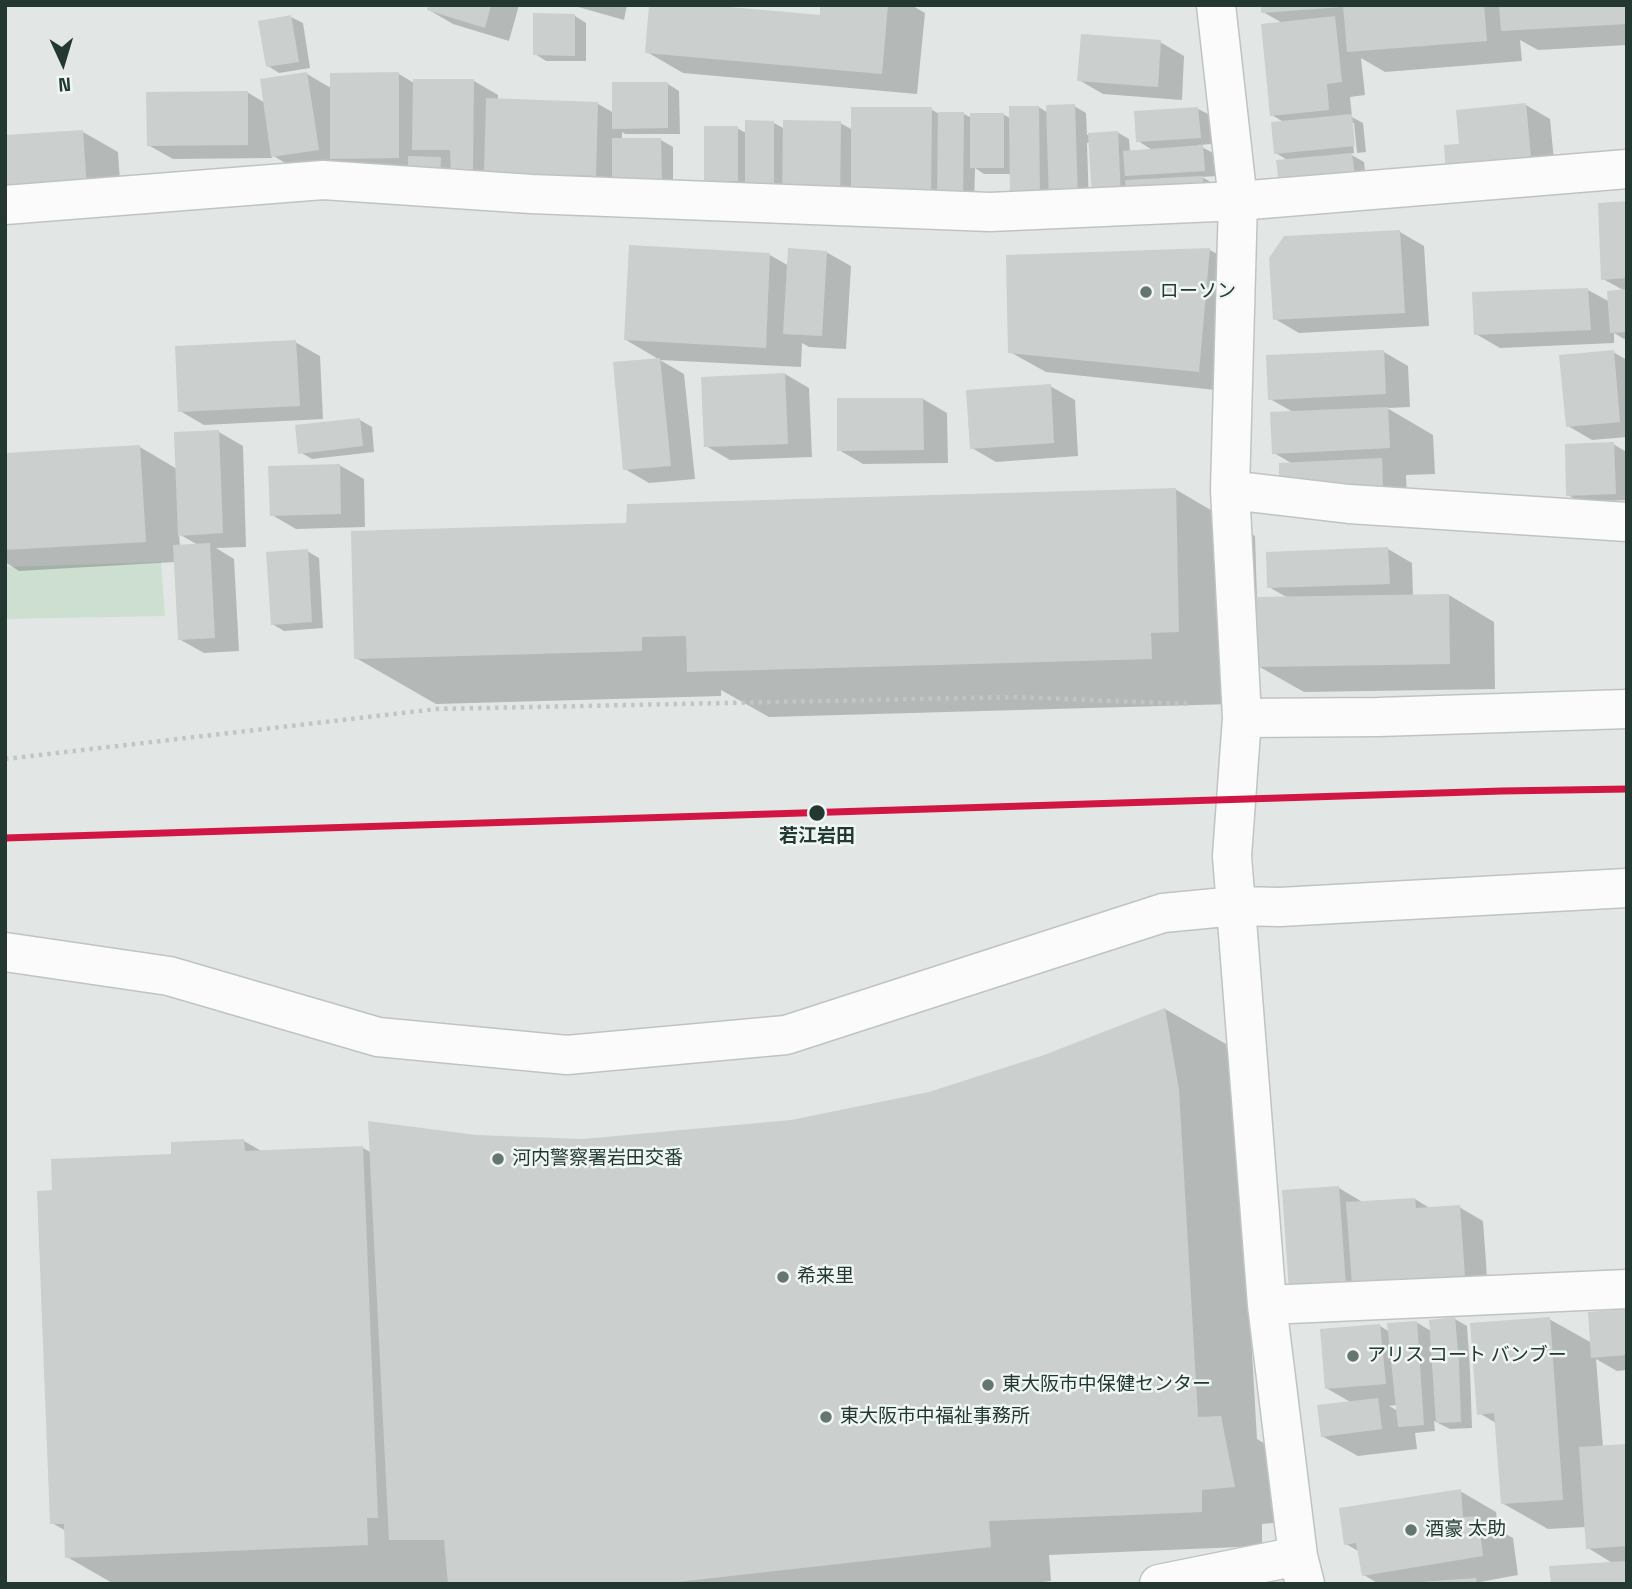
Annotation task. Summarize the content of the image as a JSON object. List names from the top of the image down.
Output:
{
  "places": [
    "ローソン",
    "若江岩田",
    "河内警察署岩田交番",
    "希来里",
    "アリス コート バンブー",
    "東大阪市中保健センター",
    "東大阪市中福祉事務所",
    "酒豪 太助"
  ],
  "north": "bottom"
}
